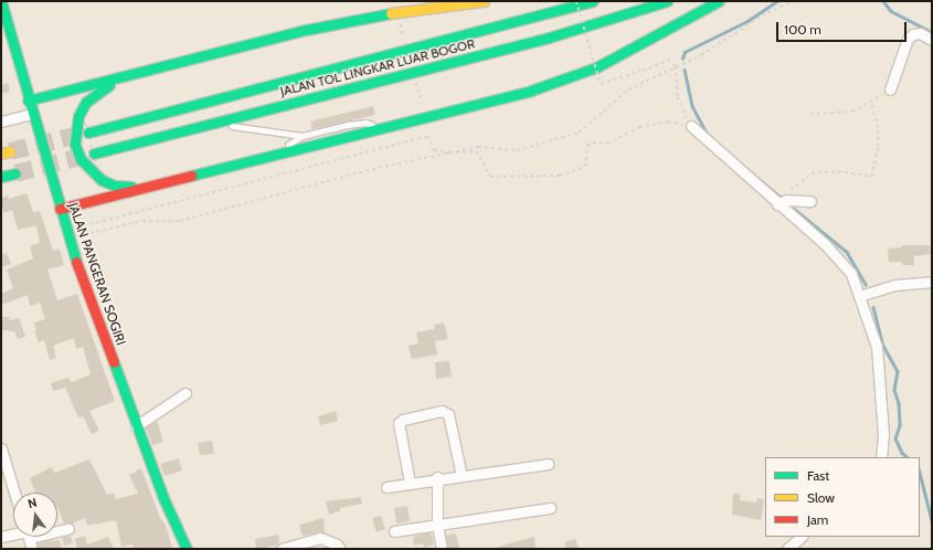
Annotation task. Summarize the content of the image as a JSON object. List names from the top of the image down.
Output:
{
  "streets": {
    "main road": ["JALAN TOL LINGKAR LUAR BOGOR", "JALAN PANGERAN SOGIRI"]
  },
  "legend": ["Fast", "Slow", "Jam"],
  "scale_bar": "100 m",
  "north": "top"
}
